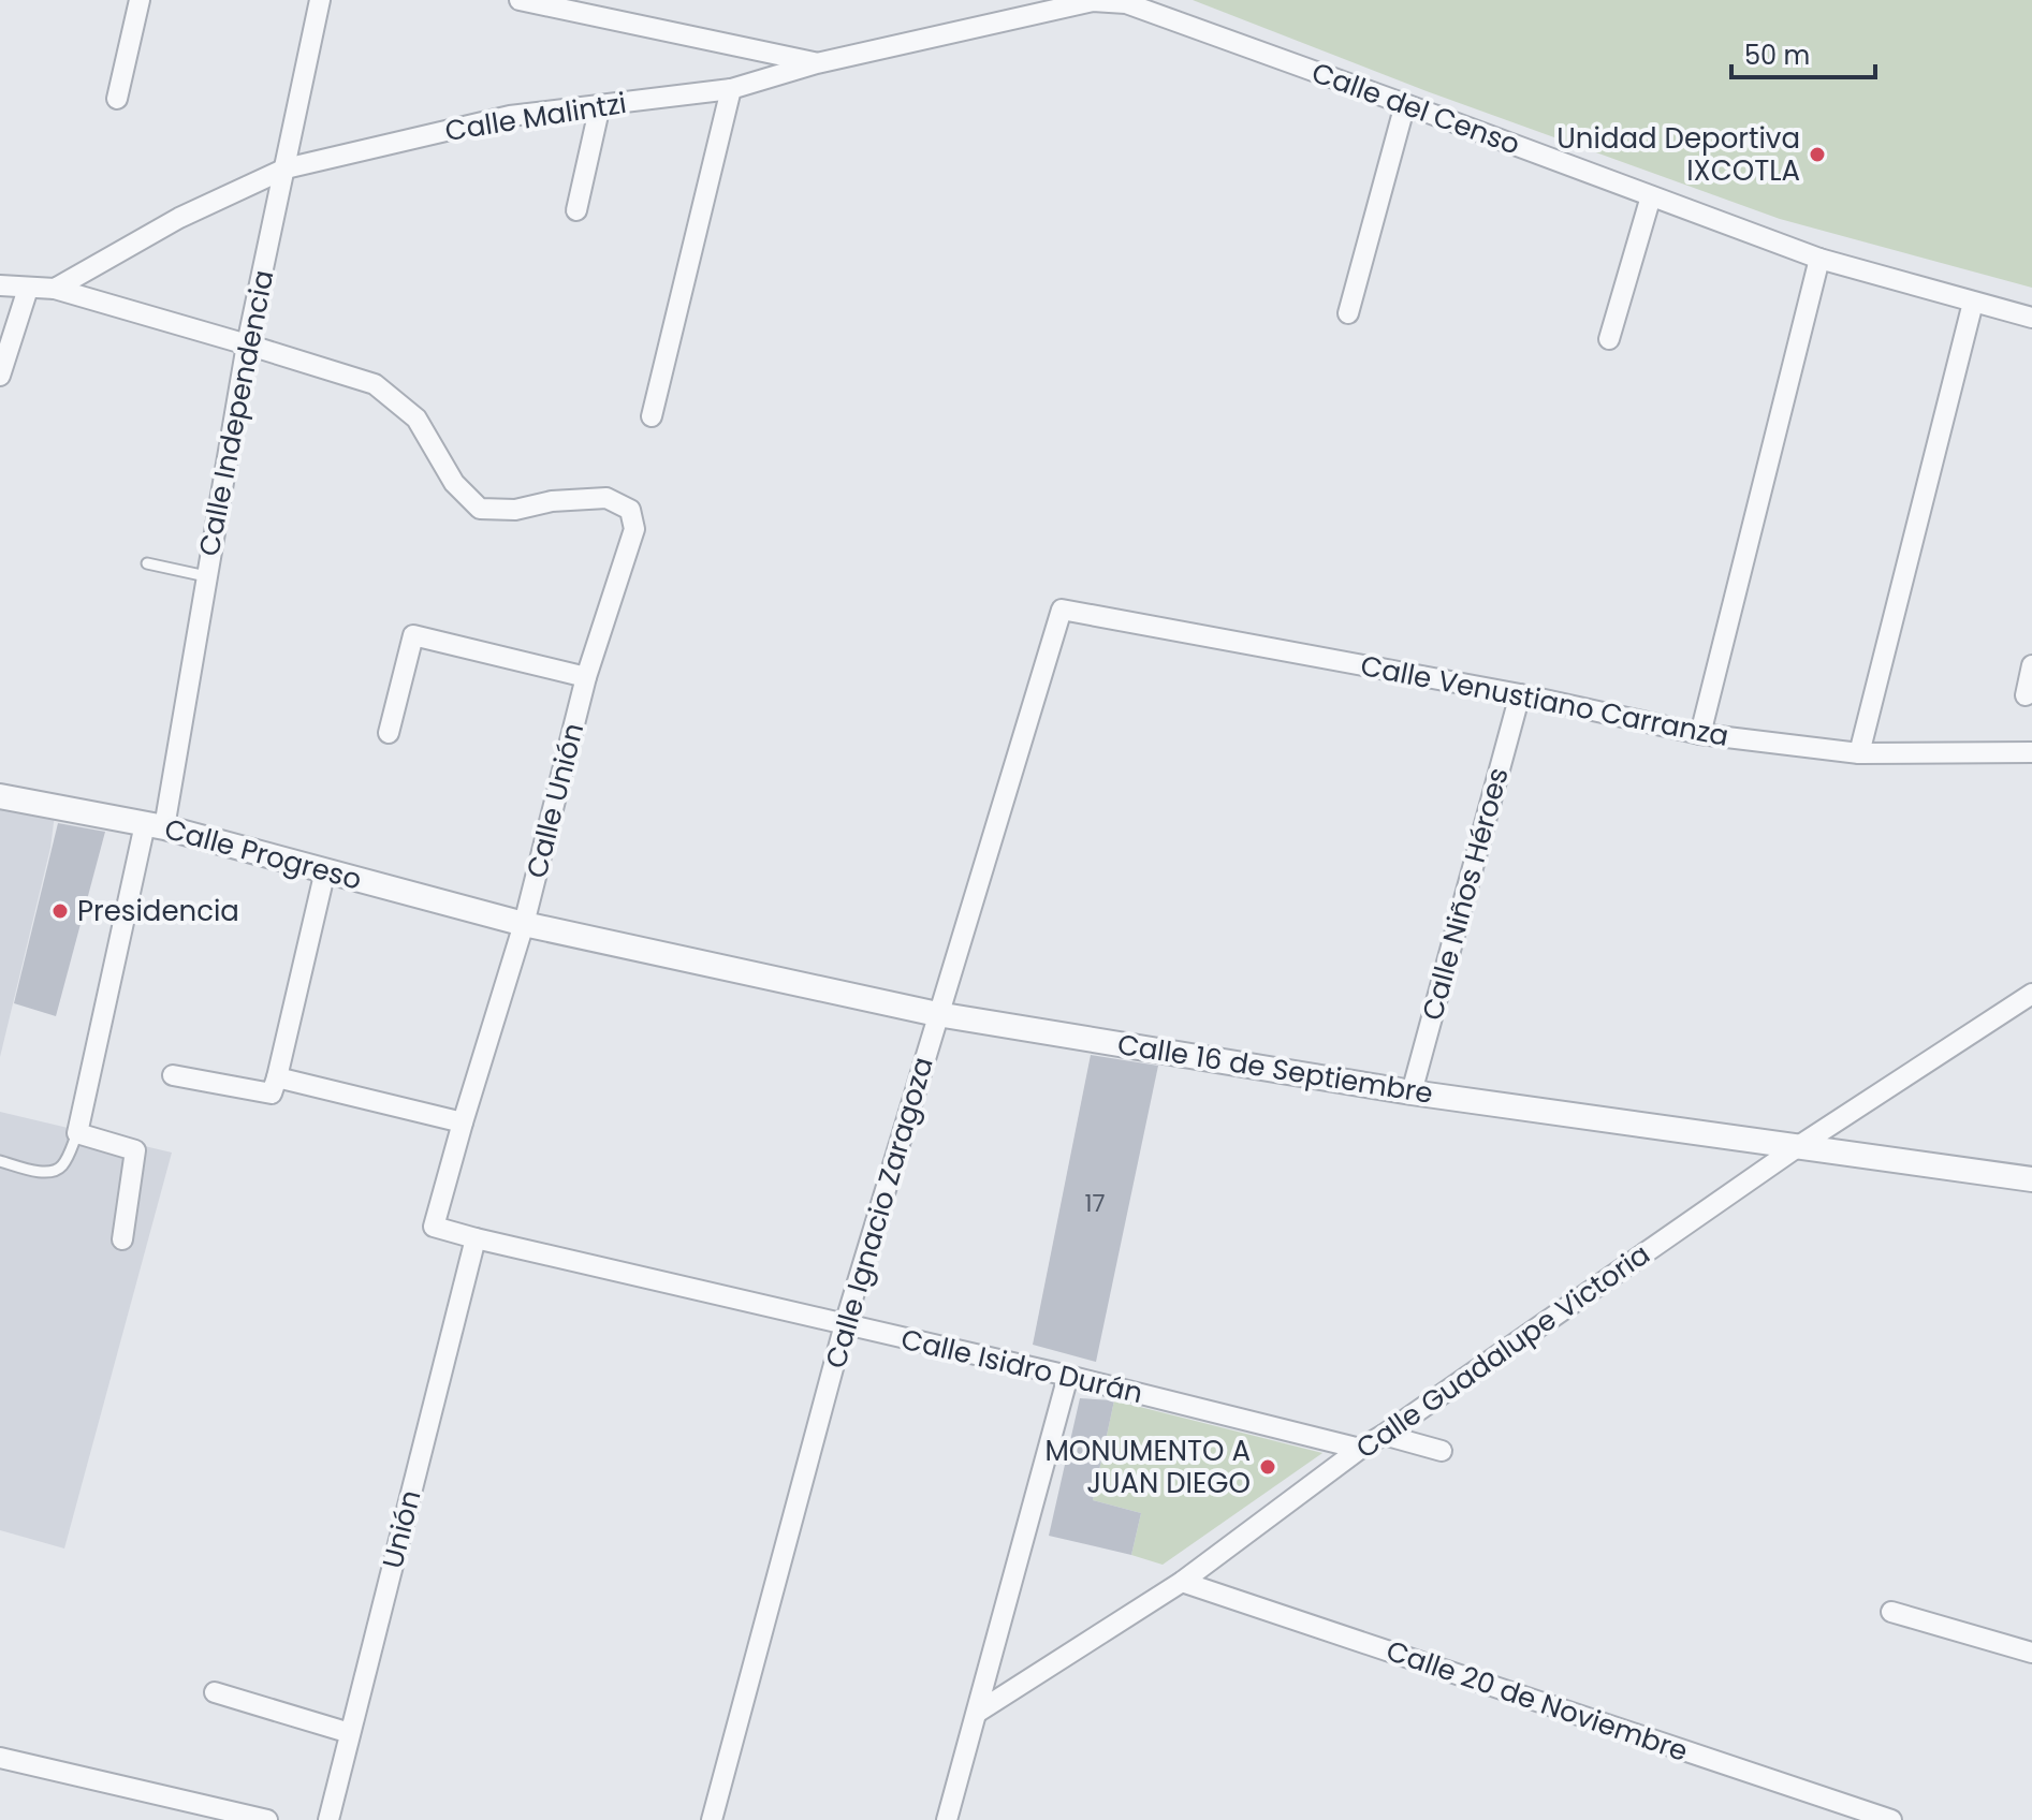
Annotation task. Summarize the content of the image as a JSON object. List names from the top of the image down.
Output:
{
  "streets": {
    "street": [
      "Calle del Censo",
      "Calle Malintzi",
      "Calle Independencia",
      "Calle Venustiano Carranza",
      "Calle Unión",
      "Calle Progreso",
      "Calle Niños Héroes",
      "Calle 16 de Septiembre",
      "Calle Ignacio Zaragoza",
      "Calle Guadalupe Victoria",
      "Calle Isidro Durán",
      "Unión",
      "Calle 20 de Noviembre"
    ]
  },
  "crossings": [
    ["Calle del Censo", "Calle Malintzi"],
    ["Calle Malintzi", "Calle Independencia"],
    ["Calle Independencia", "Calle Unión"],
    ["Calle Independencia", "Calle Progreso"],
    ["Calle Venustiano Carranza", "Calle Niños Héroes"],
    ["Calle Venustiano Carranza", "Calle Ignacio Zaragoza"],
    ["Calle Unión", "Calle Progreso"],
    ["Calle Unión", "Calle 16 de Septiembre"],
    ["Calle Progreso", "Calle 16 de Septiembre"],
    ["Calle Niños Héroes", "Calle 16 de Septiembre"],
    ["Calle 16 de Septiembre", "Calle Ignacio Zaragoza"],
    ["Calle 16 de Septiembre", "Calle Guadalupe Victoria"],
    ["Calle Ignacio Zaragoza", "Calle Isidro Durán"],
    ["Calle Guadalupe Victoria", "Calle Isidro Durán"],
    ["Calle Guadalupe Victoria", "Calle 20 de Noviembre"],
    ["Calle Isidro Durán", "Unión"]
  ],
  "places": ["Unidad Deportiva IXCOTLA", "Presidencia", "MONUMENTO A JUAN DIEGO"],
  "house_numbers": ["17"],
  "scale_bar": "50 m"
}
